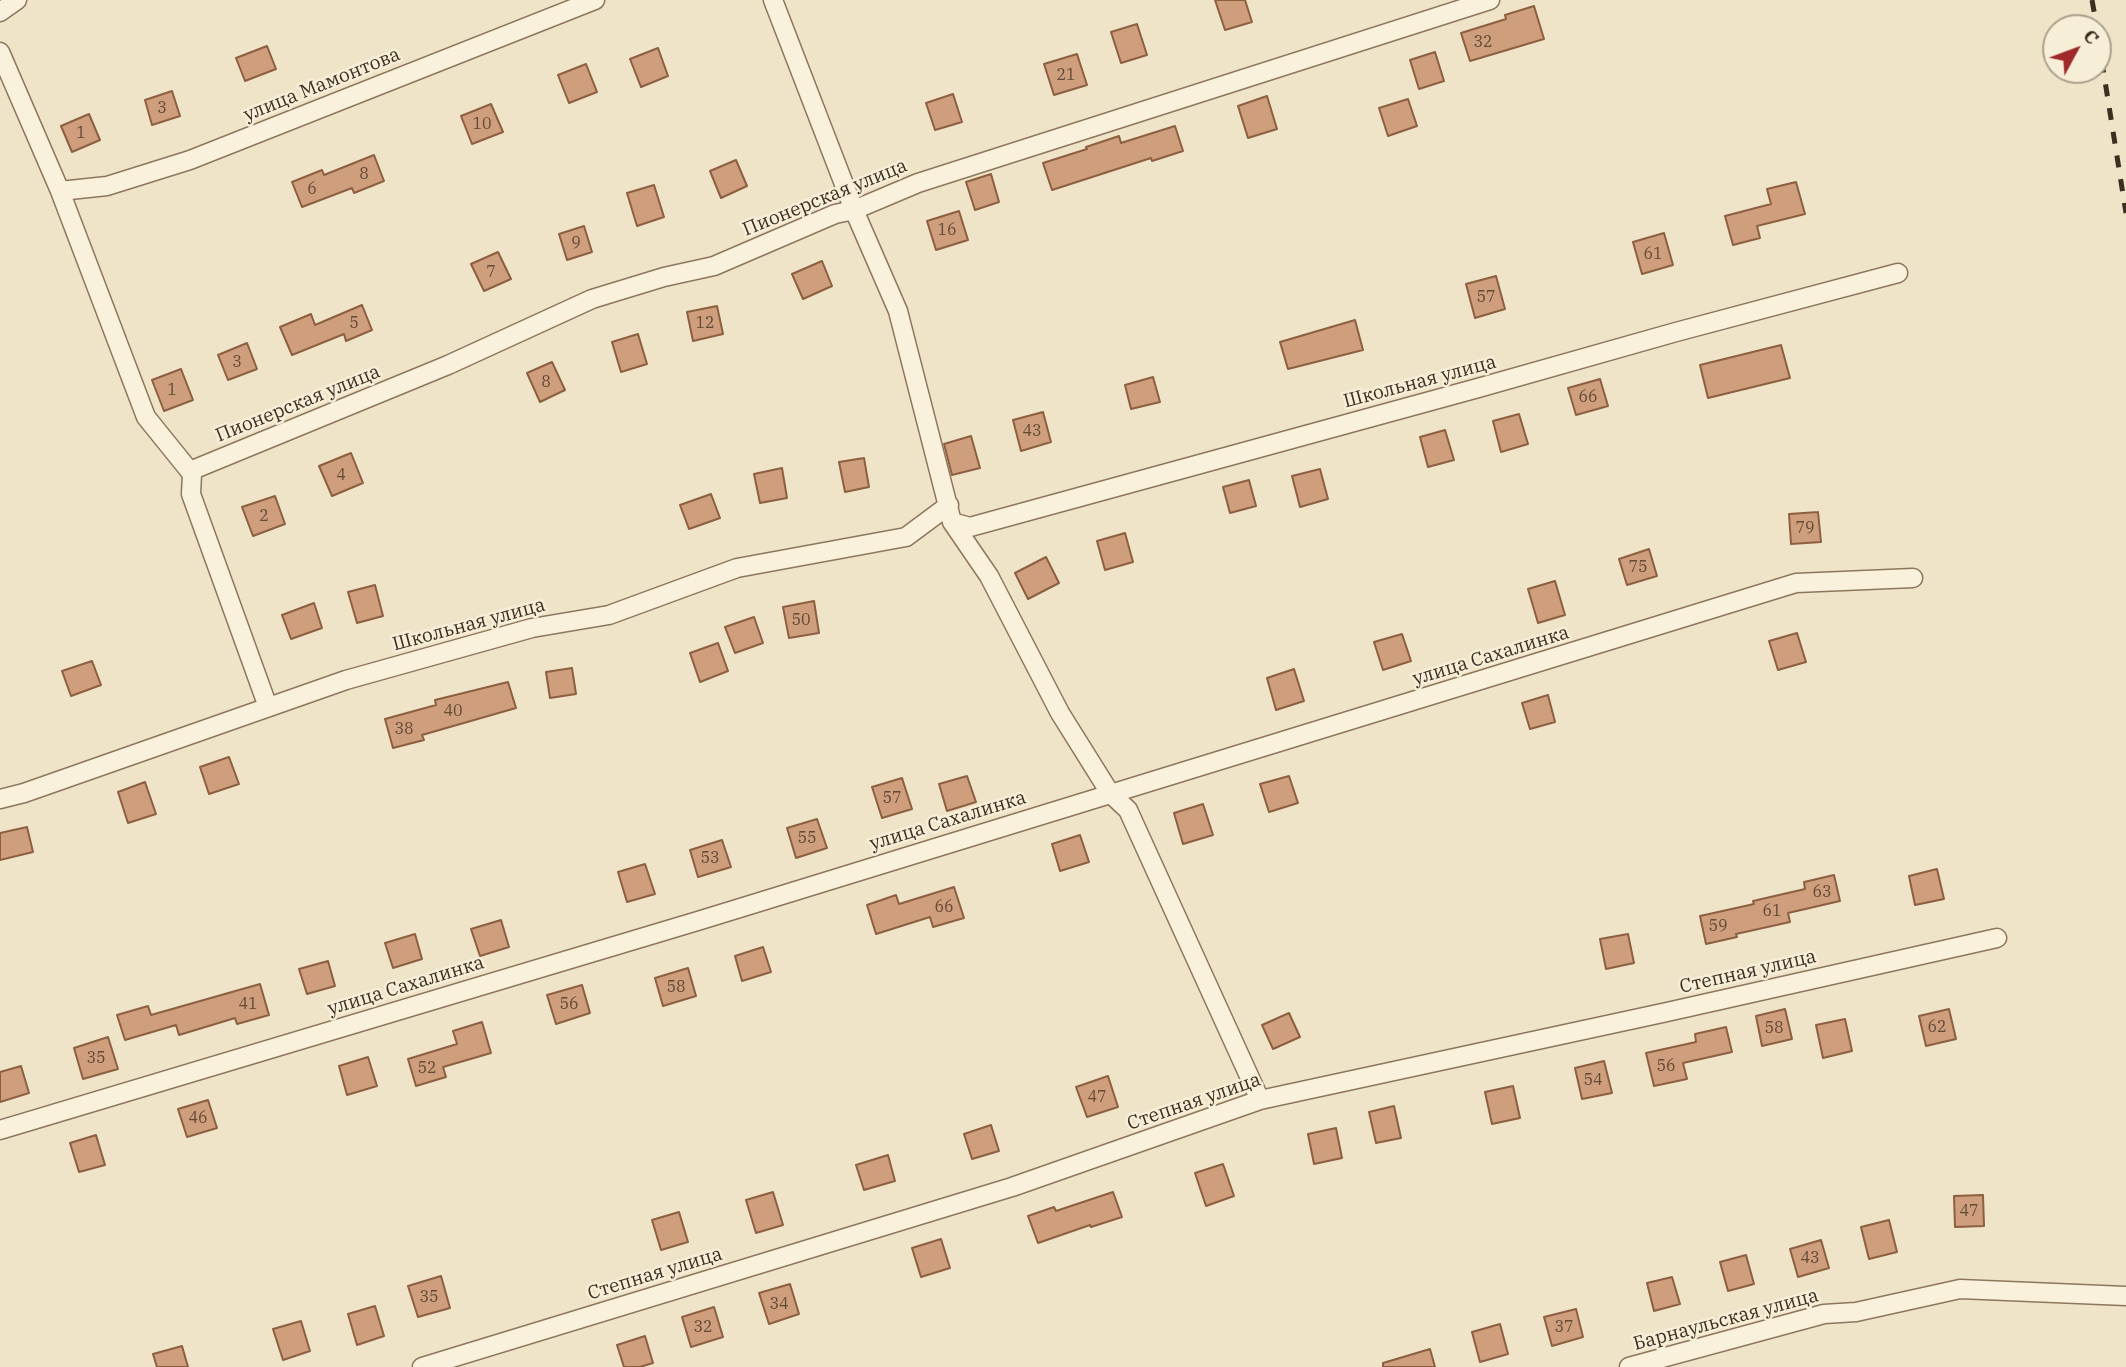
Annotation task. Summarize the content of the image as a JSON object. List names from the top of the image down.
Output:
{
  "streets": {
    "street": [
      "улица Мамонтова",
      "Пионерская улица",
      "Школьная улица",
      "улица Сахалинка",
      "Степная улица",
      "Барнаульская улица"
    ]
  },
  "house_numbers": [
    "32",
    "21",
    "3",
    "10",
    "1",
    "8",
    "6",
    "16",
    "9",
    "61",
    "7",
    "57",
    "5",
    "12",
    "3",
    "8",
    "1",
    "66",
    "43",
    "4",
    "2",
    "79",
    "75",
    "50",
    "40",
    "38",
    "57",
    "55",
    "53",
    "63",
    "66",
    "61",
    "59",
    "58",
    "41",
    "56",
    "62",
    "58",
    "35",
    "56",
    "52",
    "54",
    "47",
    "46",
    "47",
    "43",
    "35",
    "34",
    "32",
    "37"
  ],
  "north": "top right"
}
